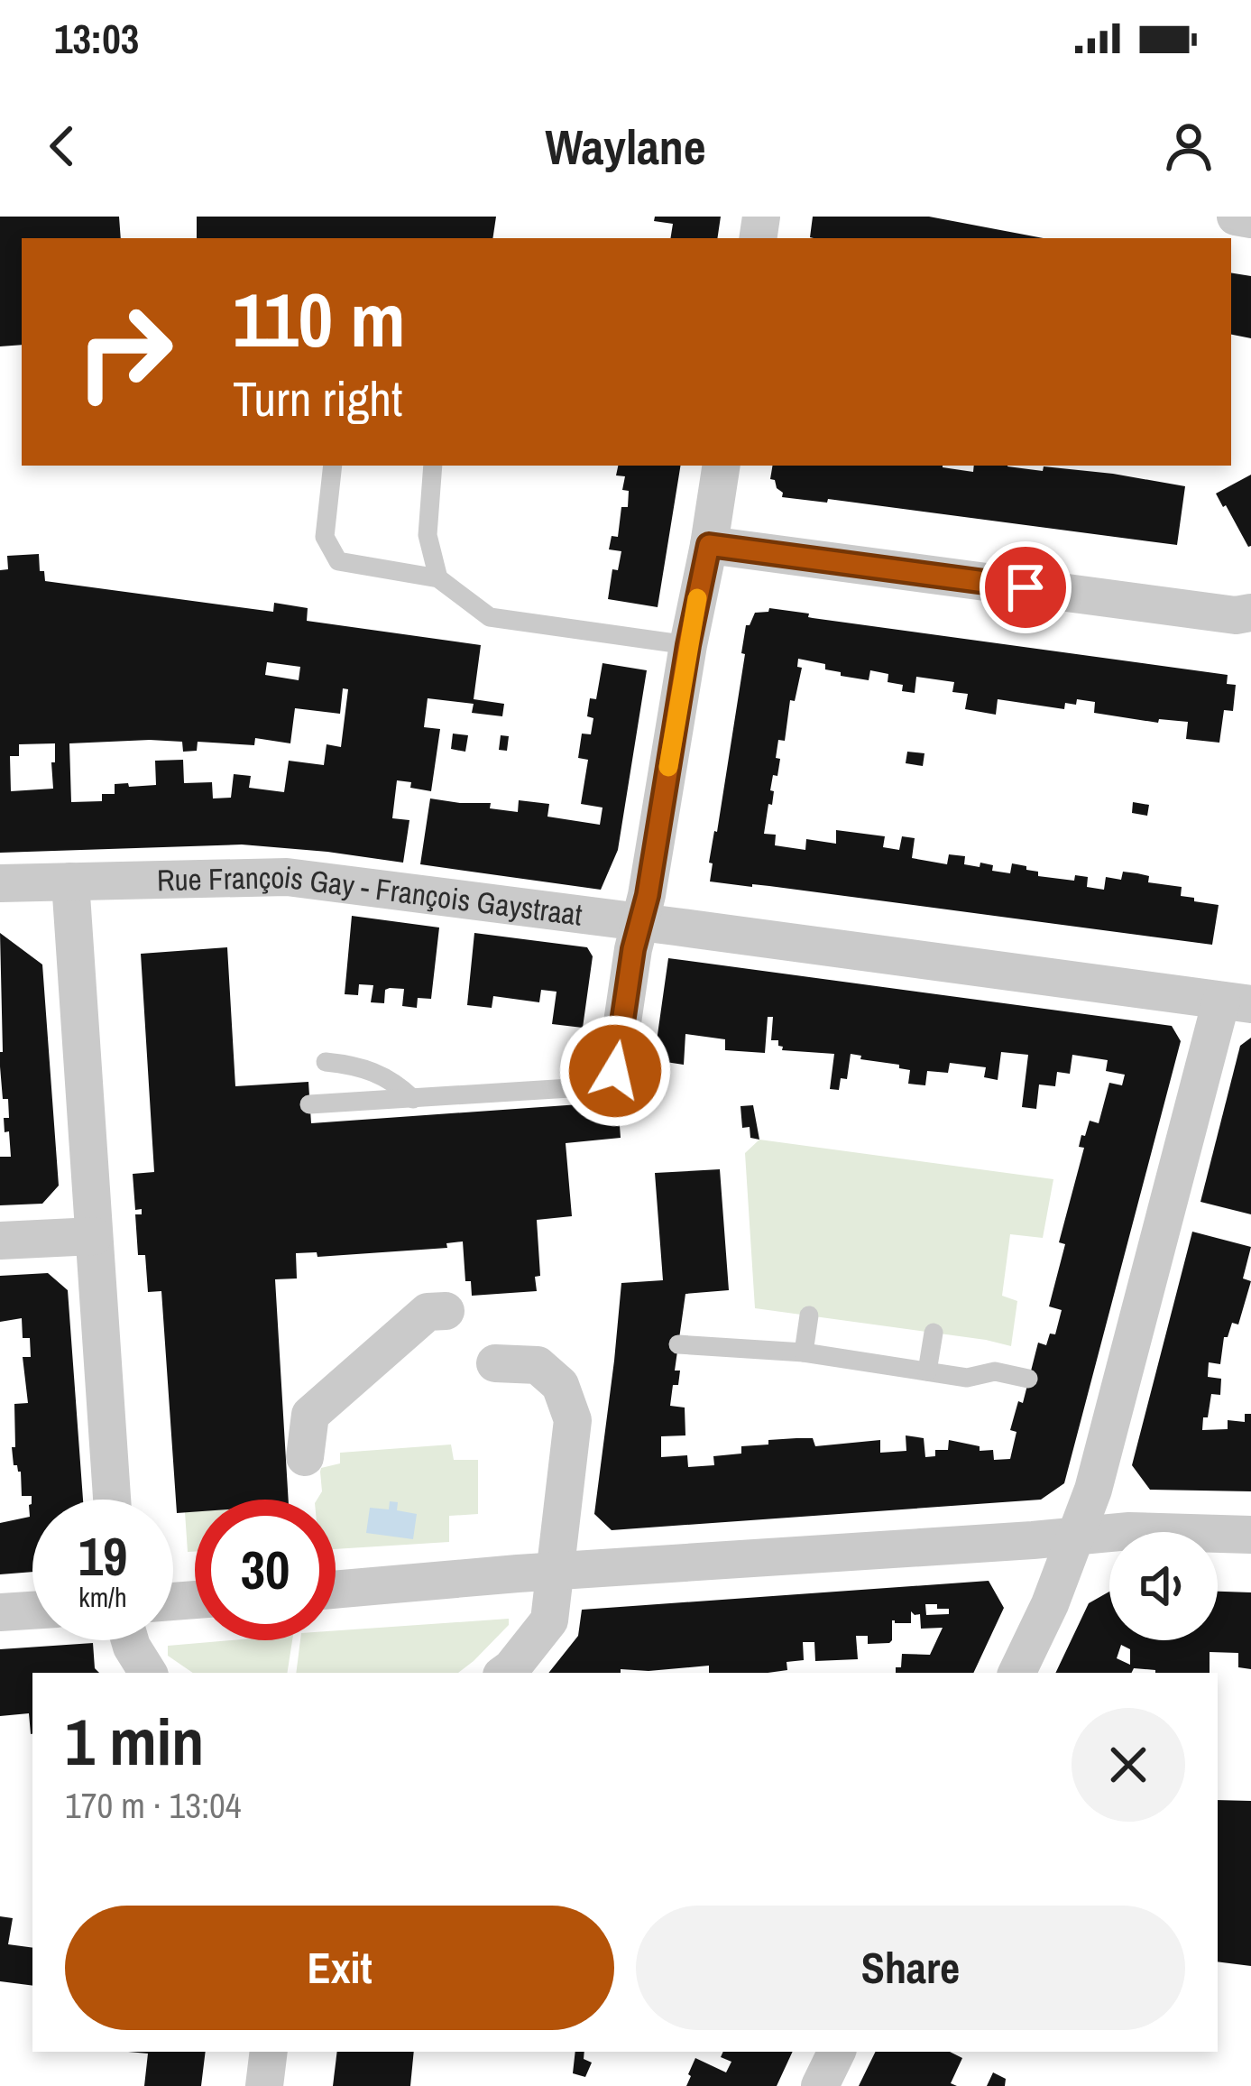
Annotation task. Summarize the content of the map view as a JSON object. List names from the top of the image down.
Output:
{
  "streets": {
    "street": ["Rue François Gay - François Gaystraat"]
  },
  "page": {
    "status": "13:03",
    "header": "Waylane",
    "turn": ["110 m", "Turn right"],
    "speed": "19 km/h",
    "limit": "30",
    "heading": ["1 min", "170 m · 13:04"],
    "buttons": ["Exit", "Share"]
  }
}
